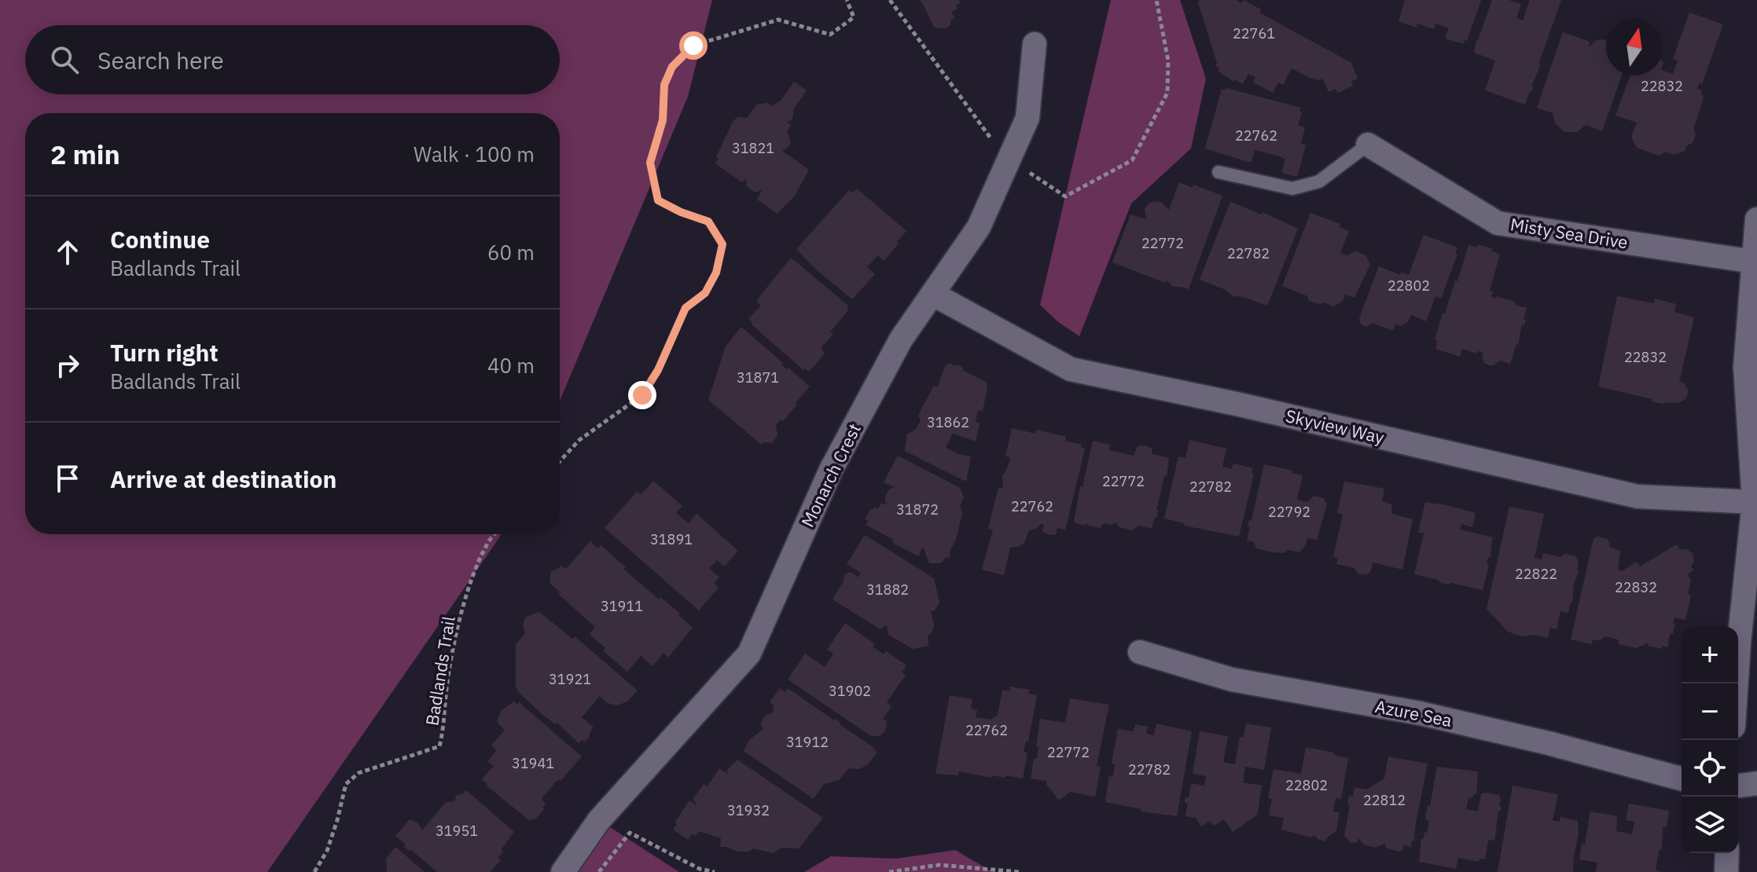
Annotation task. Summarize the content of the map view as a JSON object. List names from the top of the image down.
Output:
{
  "streets": {
    "street": [
      "Misty Sea Drive",
      "Skyview Way",
      "Monarch Crest",
      "Azure Sea"
    ],
    "path": ["Badlands Trail"]
  },
  "crossings": [
    ["Skyview Way", "Monarch Crest"]
  ],
  "house_numbers": [
    "22761",
    "22832",
    "22762",
    "31821",
    "22772",
    "22782",
    "22802",
    "22832",
    "31871",
    "31862",
    "22772",
    "22782",
    "22762",
    "31872",
    "22792",
    "31891",
    "22822",
    "22832",
    "31882",
    "31911",
    "31921",
    "31902",
    "22762",
    "31912",
    "22772",
    "31941",
    "22782",
    "22802",
    "22812",
    "31932",
    "31951"
  ],
  "north": "top",
  "page": {
    "search": "Search here",
    "heading": ["2 min", "Walk · 100 m"],
    "list": [
      ["Continue", "Badlands Trail", "60 m"],
      ["Turn right", "Badlands Trail", "40 m"],
      "Arrive at destination"
    ],
    "map_buttons": ["+", "−"]
  }
}
